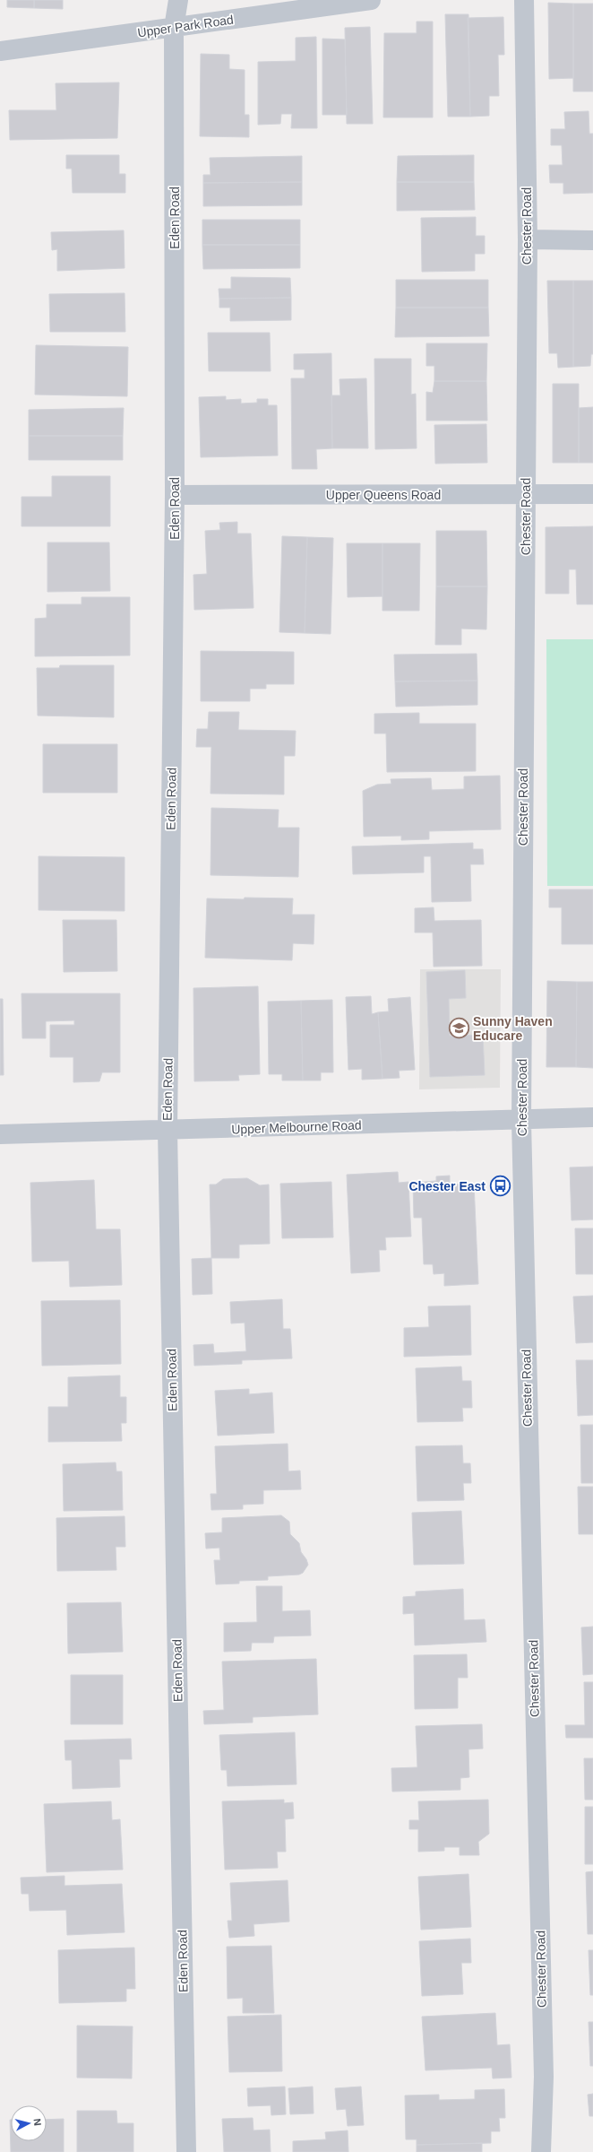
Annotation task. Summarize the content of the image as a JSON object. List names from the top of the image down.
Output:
{
  "streets": {
    "street": [
      "Upper Park Road",
      "Eden Road",
      "Chester Road",
      "Upper Queens Road",
      "Upper Melbourne Road"
    ]
  },
  "crossings": [
    ["Upper Park Road", "Eden Road"],
    ["Eden Road", "Upper Queens Road"],
    ["Eden Road", "Upper Melbourne Road"],
    ["Chester Road", "Upper Queens Road"],
    ["Chester Road", "Upper Melbourne Road"]
  ],
  "places": {
    "school or university": ["Sunny Haven Educare"],
    "bus stop": ["Chester East"]
  },
  "north": "right"
}
